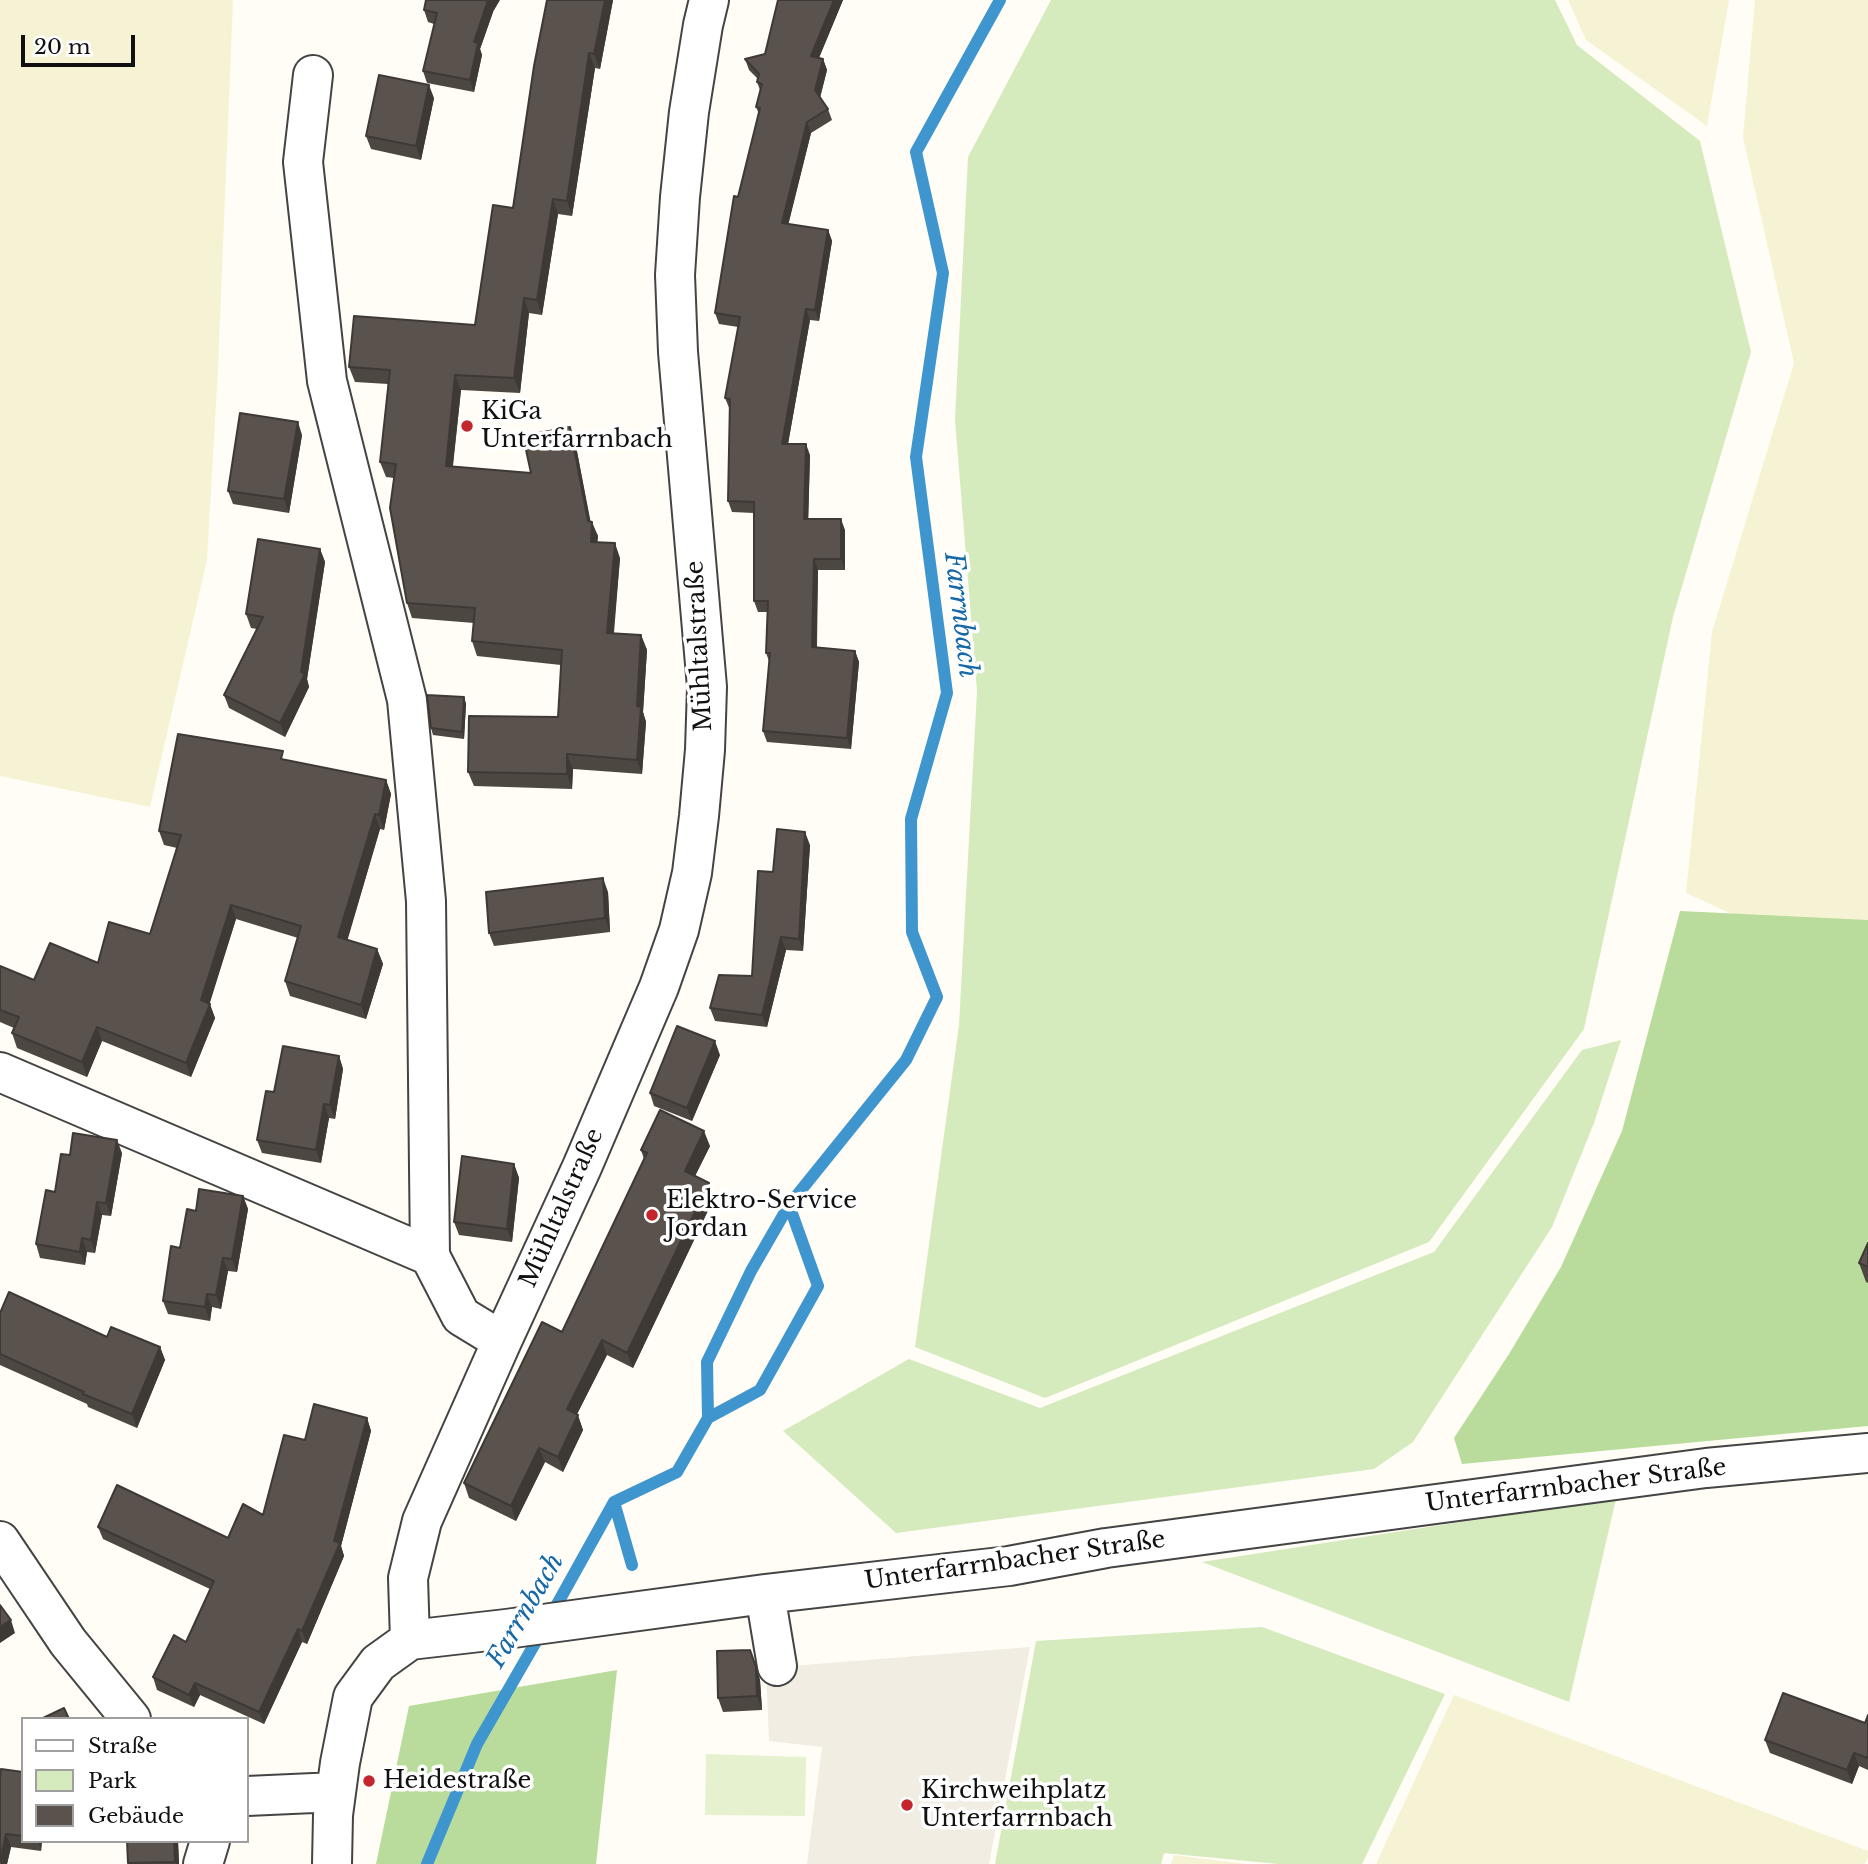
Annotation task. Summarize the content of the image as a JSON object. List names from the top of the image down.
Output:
{
  "streets": {
    "street": ["Mühltalstraße", "Unterfarrnbacher Straße"]
  },
  "crossings": [
    ["Mühltalstraße", "Unterfarrnbacher Straße"]
  ],
  "water": ["Farrnbach"],
  "places": [
    "KiGa Unterfarrnbach",
    "Elektro-Service Jordan",
    "Heidestraße",
    "Kirchweihplatz Unterfarrnbach"
  ],
  "legend": ["Straße", "Park", "Gebäude"],
  "scale_bar": "20 m"
}
